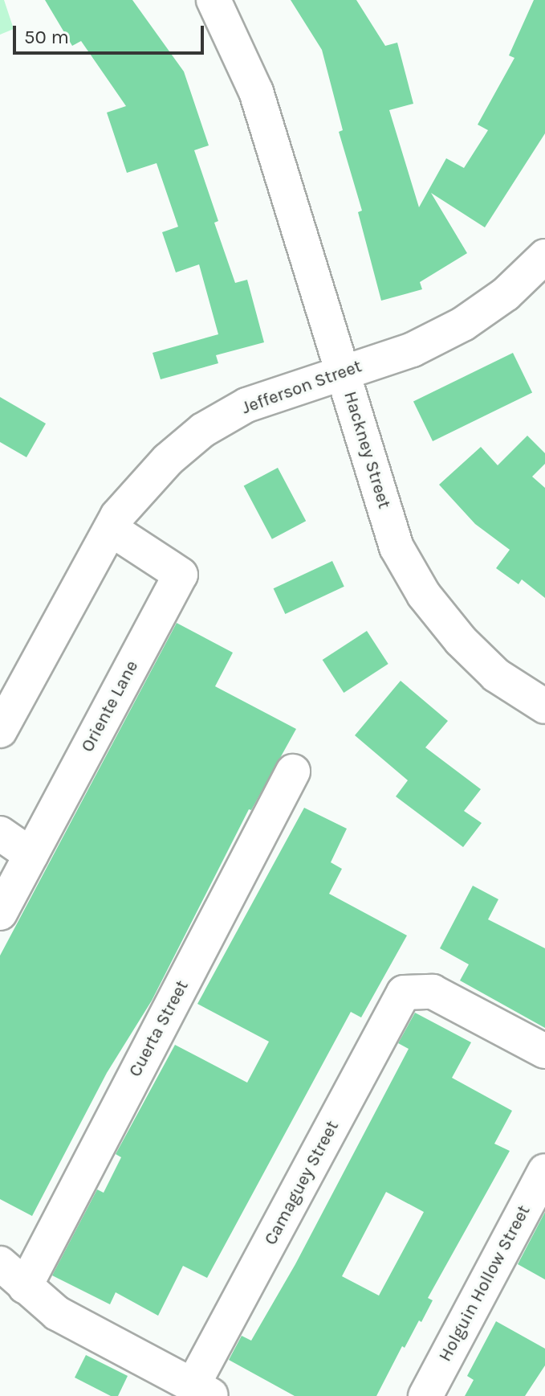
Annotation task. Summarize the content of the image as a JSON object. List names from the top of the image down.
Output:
{
  "streets": {
    "street": [
      "Jefferson Street",
      "Hackney Street",
      "Oriente Lane",
      "Cuerta Street",
      "Camaguey Street",
      "Holguin Hollow Street"
    ]
  },
  "crossings": [
    ["Jefferson Street", "Hackney Street"],
    ["Jefferson Street", "Oriente Lane"]
  ],
  "scale_bar": "50 m"
}
